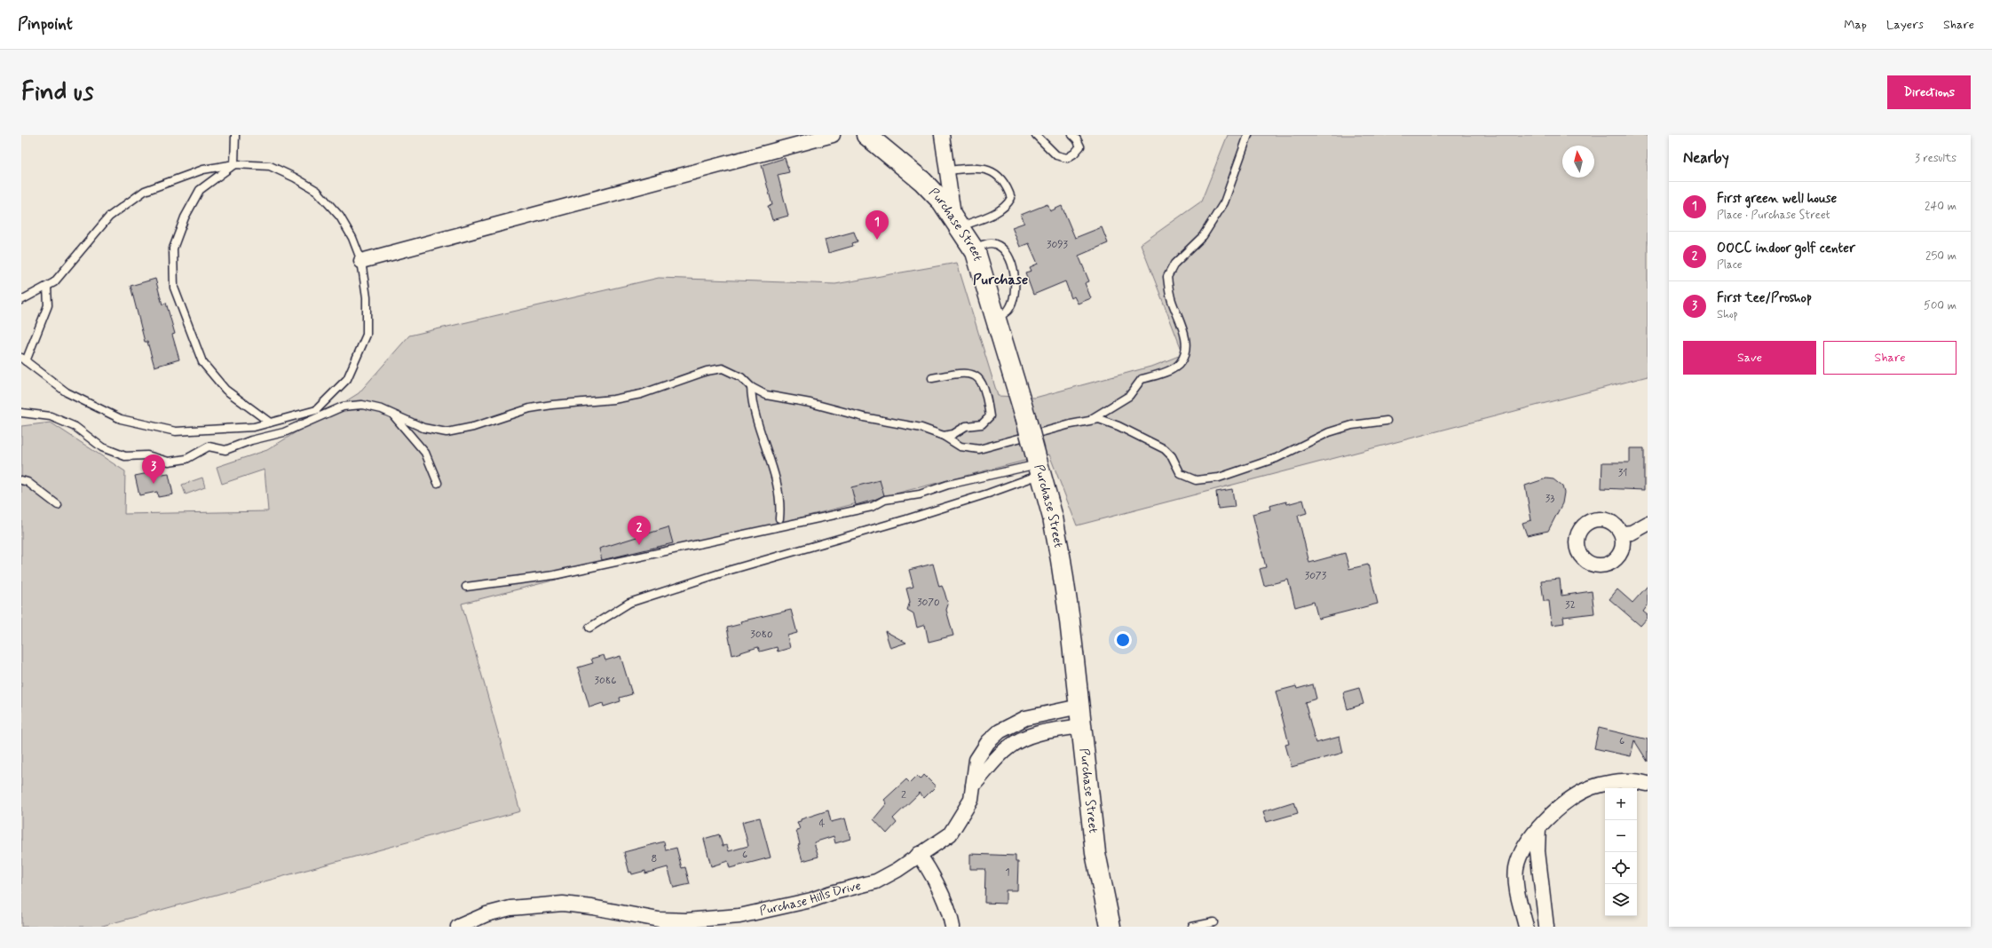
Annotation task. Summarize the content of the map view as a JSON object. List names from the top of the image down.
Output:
{
  "streets": {
    "main road": ["Purchase Street"],
    "street": ["Purchase Hills Drive"]
  },
  "crossings": [
    ["Purchase Street", "Purchase Hills Drive"]
  ],
  "districts": ["Purchase"],
  "house_numbers": [
    "3093",
    "31",
    "33",
    "3073",
    "3070",
    "32",
    "3080",
    "3086",
    "6",
    "2",
    "4",
    "6",
    "8",
    "1"
  ],
  "north": "top",
  "page": {
    "header": "Pinpoint",
    "nav": ["Map", "Layers", "Share"],
    "buttons": [
      "Directions",
      ["Save", "Share"]
    ],
    "title": "Find us",
    "heading": ["Nearby", "3 results"],
    "list": [
      {
        "mark": "1",
        "name": "First green well house",
        "note": "Place · Purchase Street",
        "value": "240 m"
      },
      {
        "mark": "2",
        "name": "OOCC indoor golf center",
        "note": "Place",
        "value": "250 m"
      },
      {
        "mark": "3",
        "name": "First tee/Proshop",
        "note": "Shop",
        "value": "500 m"
      }
    ],
    "pins": ["1", "3", "2"],
    "map_buttons": ["+", "−"]
  }
}
